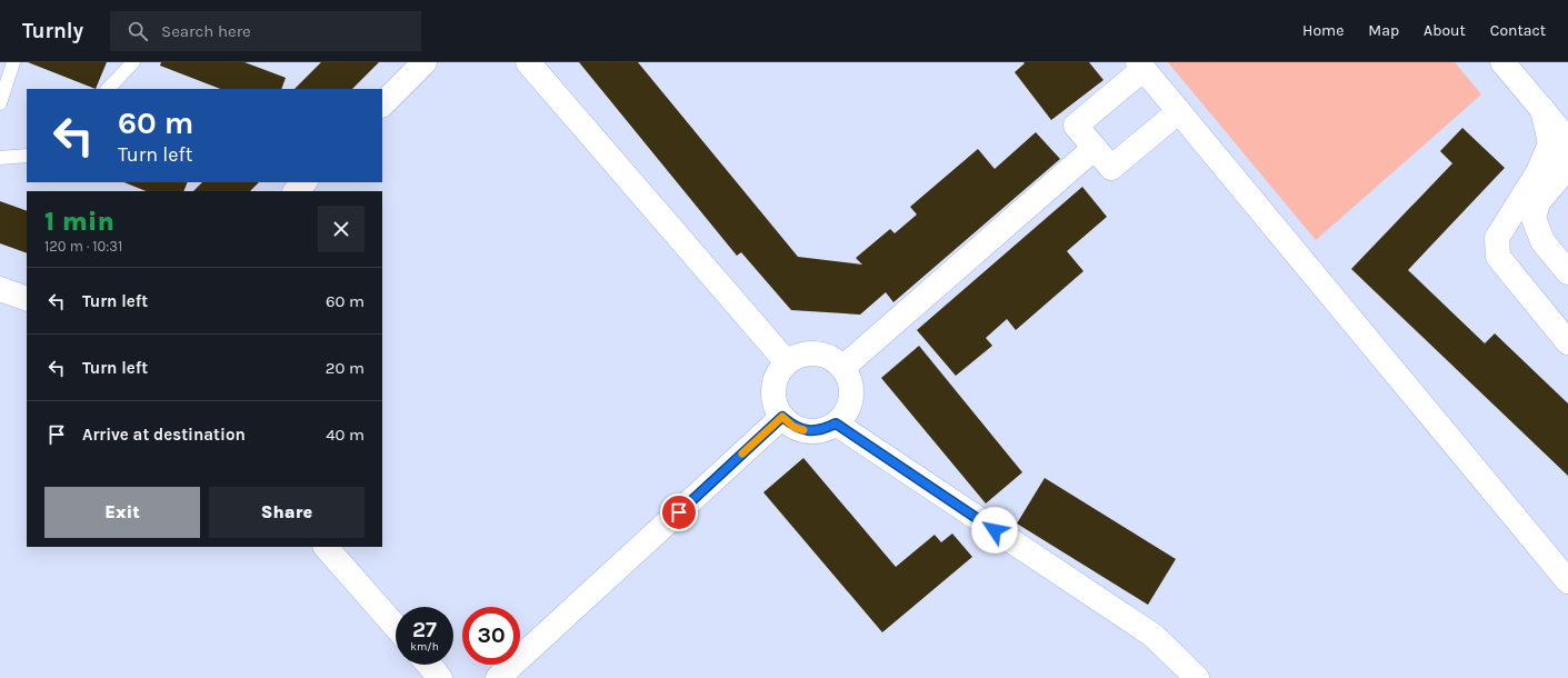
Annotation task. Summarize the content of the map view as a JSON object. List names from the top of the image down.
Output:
{
  "page": {
    "header": "Turnly",
    "search": "Search here",
    "nav": [
      "Home",
      "Map",
      "About",
      "Contact"
    ],
    "turn": ["60 m", "Turn left"],
    "heading": ["1 min", "120 m · 10:31"],
    "list": [
      {
        "name": "Turn left",
        "value": "60 m"
      },
      {
        "name": "Turn left",
        "value": "20 m"
      },
      {
        "name": "Arrive at destination",
        "value": "40 m"
      }
    ],
    "buttons": ["Exit", "Share"],
    "speed": "27 km/h",
    "limit": "30"
  }
}
